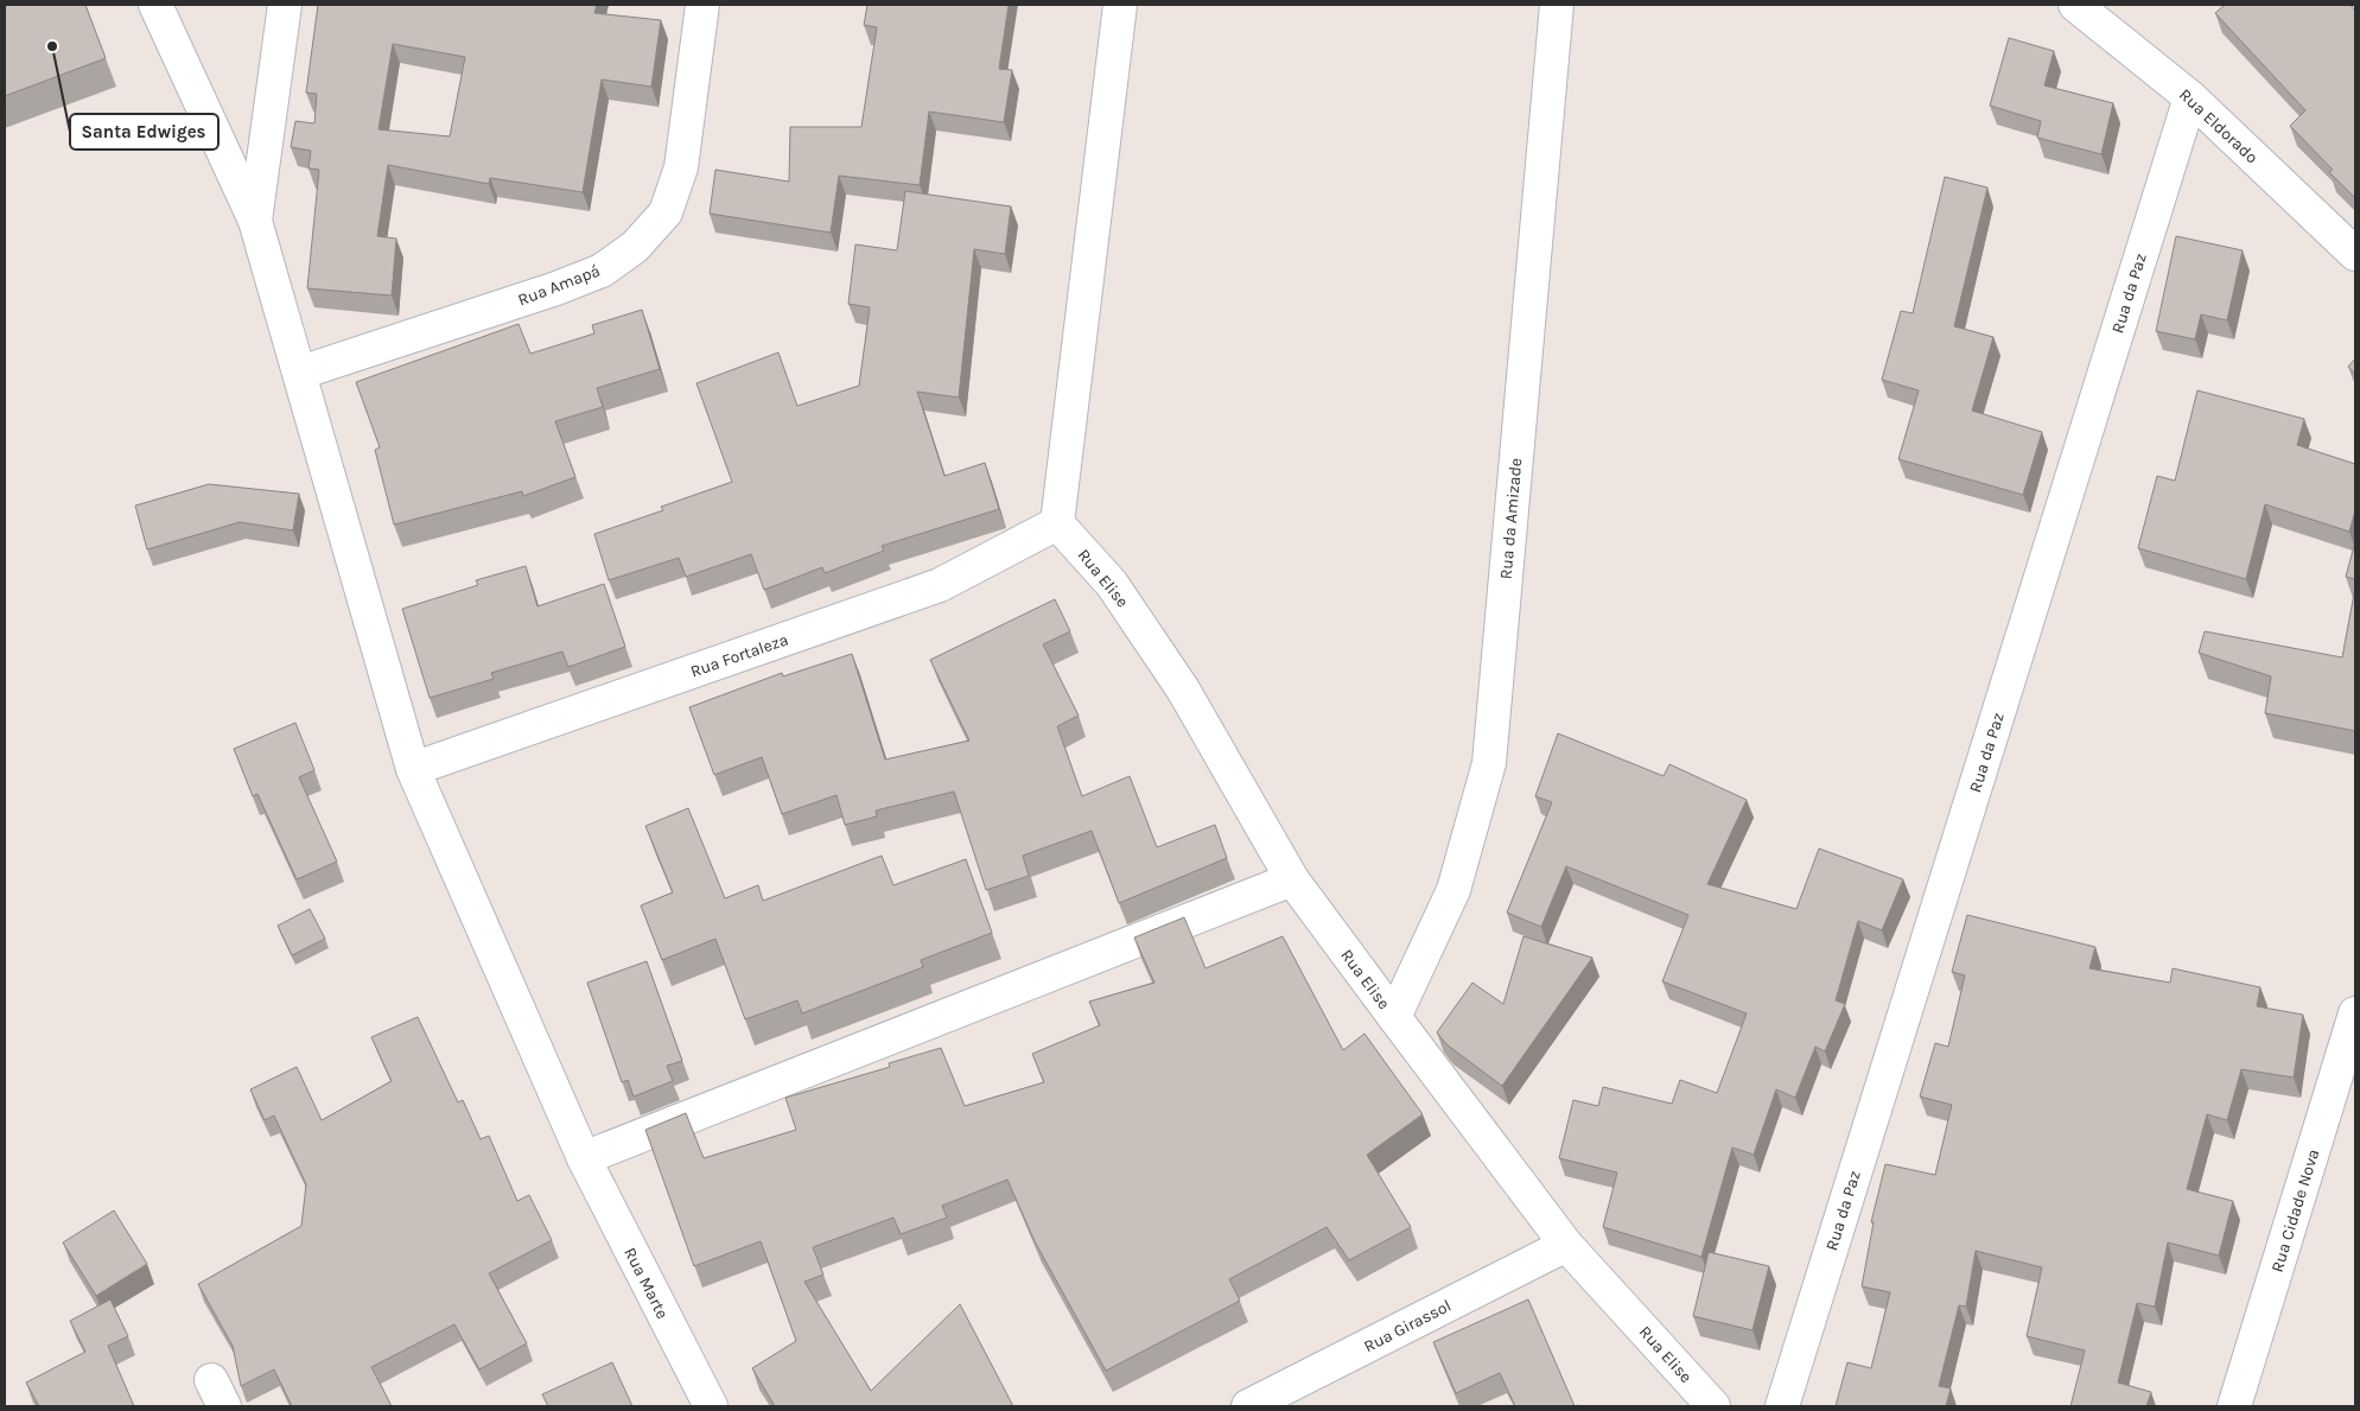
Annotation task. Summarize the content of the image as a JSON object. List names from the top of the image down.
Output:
{
  "streets": {
    "street": [
      "Rua Eldorado",
      "Rua Amapá",
      "Rua da Paz",
      "Rua da Amizade",
      "Rua Elise",
      "Rua Fortaleza",
      "Rua Cidade Nova",
      "Rua Marte",
      "Rua Girassol"
    ]
  },
  "crossings": [
    ["Rua Eldorado", "Rua da Paz"],
    ["Rua Amapá", "Rua Marte"],
    ["Rua da Amizade", "Rua Elise"],
    ["Rua Elise", "Rua Fortaleza"],
    ["Rua Elise", "Rua Girassol"],
    ["Rua Fortaleza", "Rua Marte"]
  ],
  "places": ["Santa Edwiges"]
}
